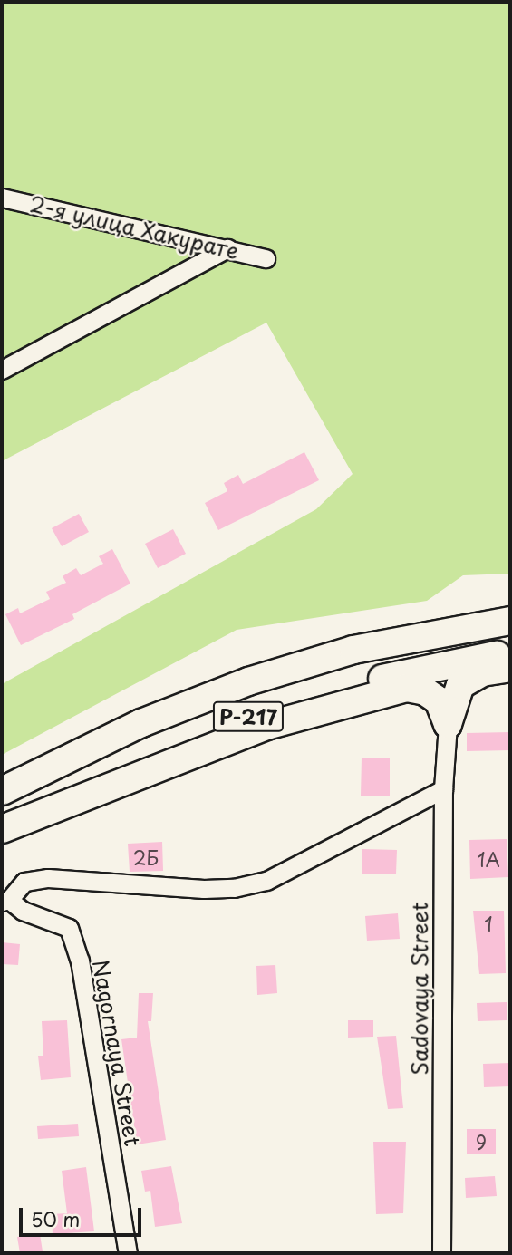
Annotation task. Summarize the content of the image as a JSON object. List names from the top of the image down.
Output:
{
  "streets": {
    "main road": ["Р-217"],
    "street": ["2-я улица Хакурате", "Sadovaya Street", "Nagornaya Street"]
  },
  "house_numbers": [
    "2Б",
    "1А",
    "1",
    "9"
  ],
  "scale_bar": "50 m"
}
